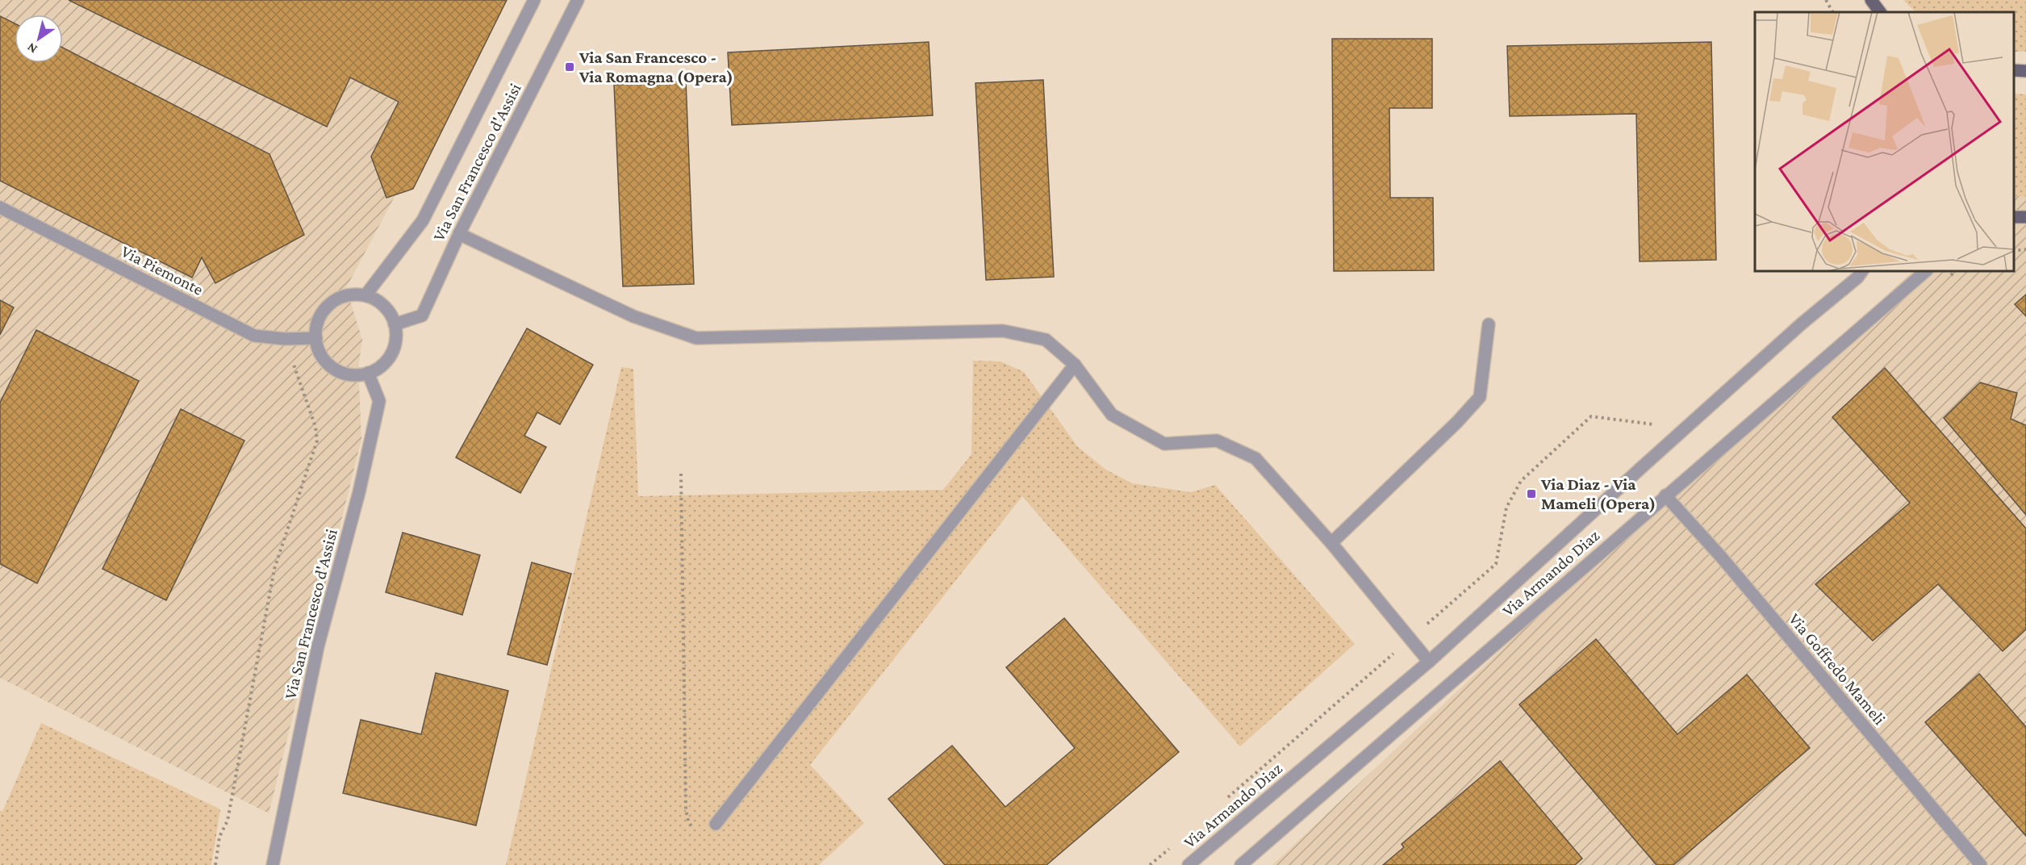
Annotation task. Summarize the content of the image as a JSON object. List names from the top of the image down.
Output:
{
  "streets": {
    "street": [
      "Via San Francesco d'Assisi",
      "Via Piemonte",
      "Via Armando Diaz",
      "Via Goffredo Mameli"
    ]
  },
  "crossings": [
    ["Via San Francesco d'Assisi", "Via Piemonte"],
    ["Via Armando Diaz", "Via Goffredo Mameli"]
  ],
  "places": {
    "transit": ["Via San Francesco - Via Romagna (Opera)", "Via Diaz - Via Mameli (Opera)"]
  },
  "north": "bottom left"
}
